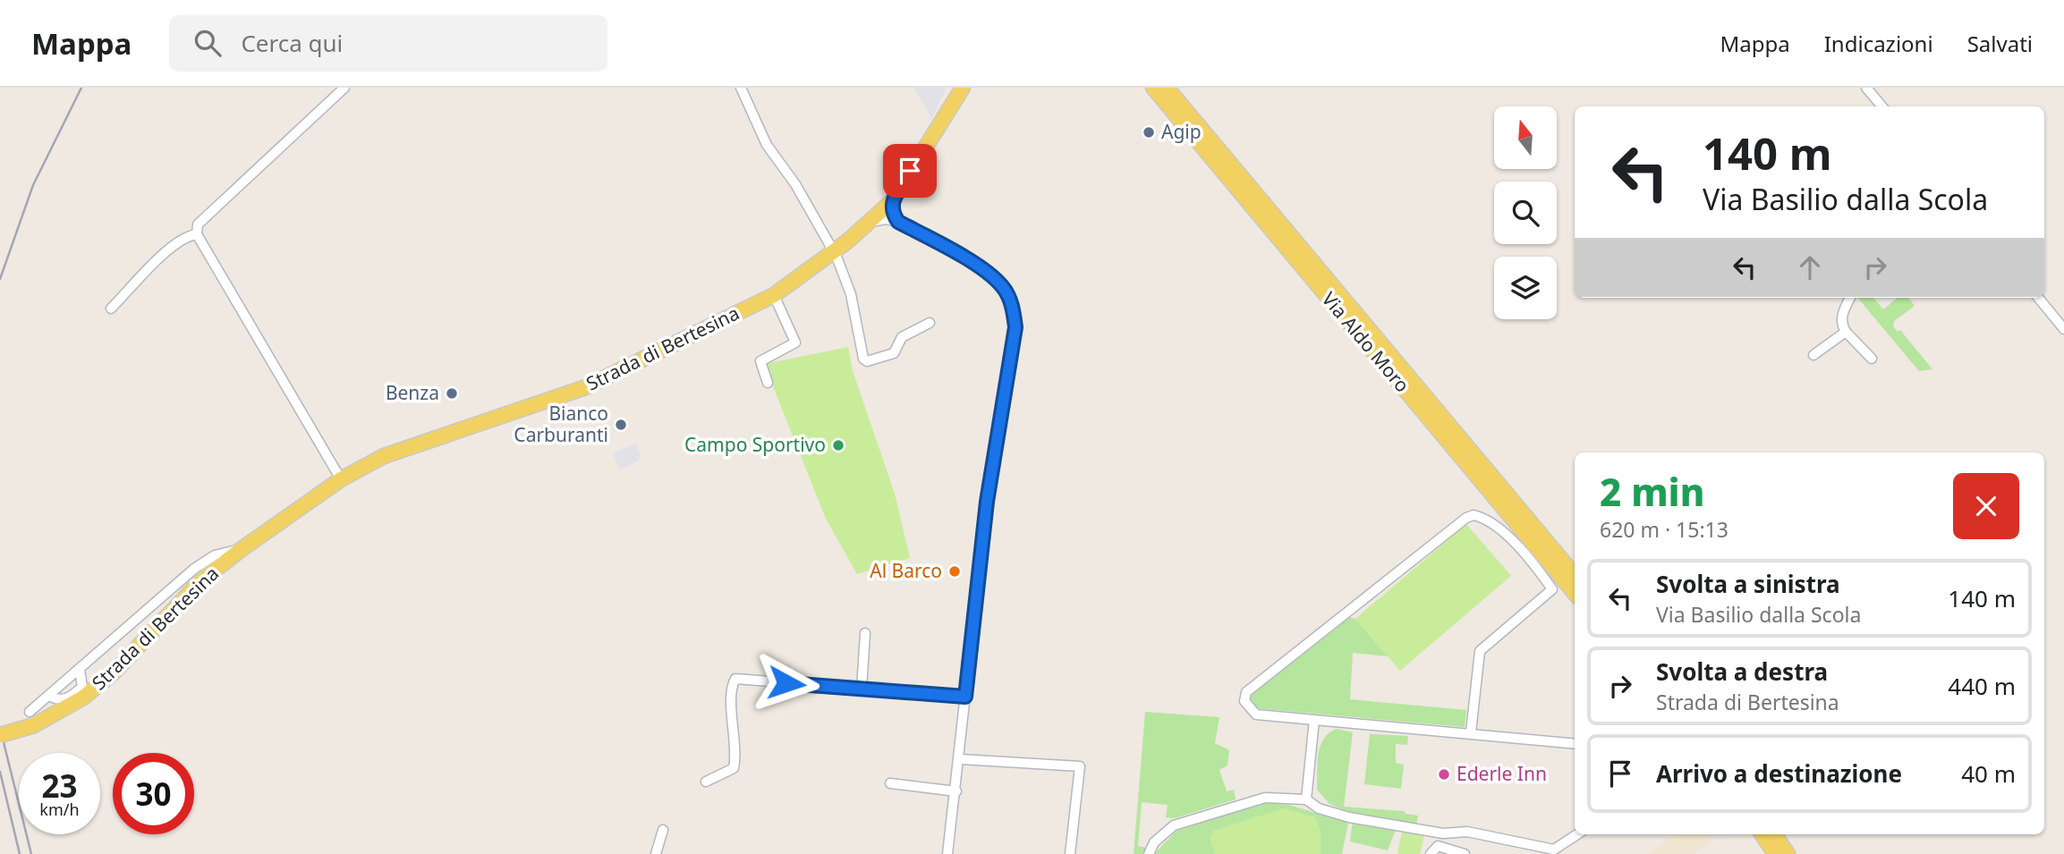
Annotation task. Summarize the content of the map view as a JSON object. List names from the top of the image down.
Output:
{
  "streets": {
    "main road": ["Via Aldo Moro", "Strada di Bertesina"]
  },
  "places": [
    "Agip",
    "Benza",
    "Bianco Carburanti",
    "Campo Sportivo",
    "Al Barco",
    "Ederle Inn"
  ],
  "north": "top",
  "page": {
    "header": "Mappa",
    "search": "Cerca qui",
    "nav": ["Mappa", "Indicazioni", "Salvati"],
    "turn": ["140 m", "Via Basilio dalla Scola"],
    "heading": ["2 min", "620 m · 15:13"],
    "list": [
      {
        "name": "Svolta a sinistra",
        "note": "Via Basilio dalla Scola",
        "value": "140 m"
      },
      {
        "name": "Svolta a destra",
        "note": "Strada di Bertesina",
        "value": "440 m"
      },
      {
        "name": "Arrivo a destinazione",
        "value": "40 m"
      }
    ],
    "speed": "23 km/h",
    "limit": "30"
  }
}
